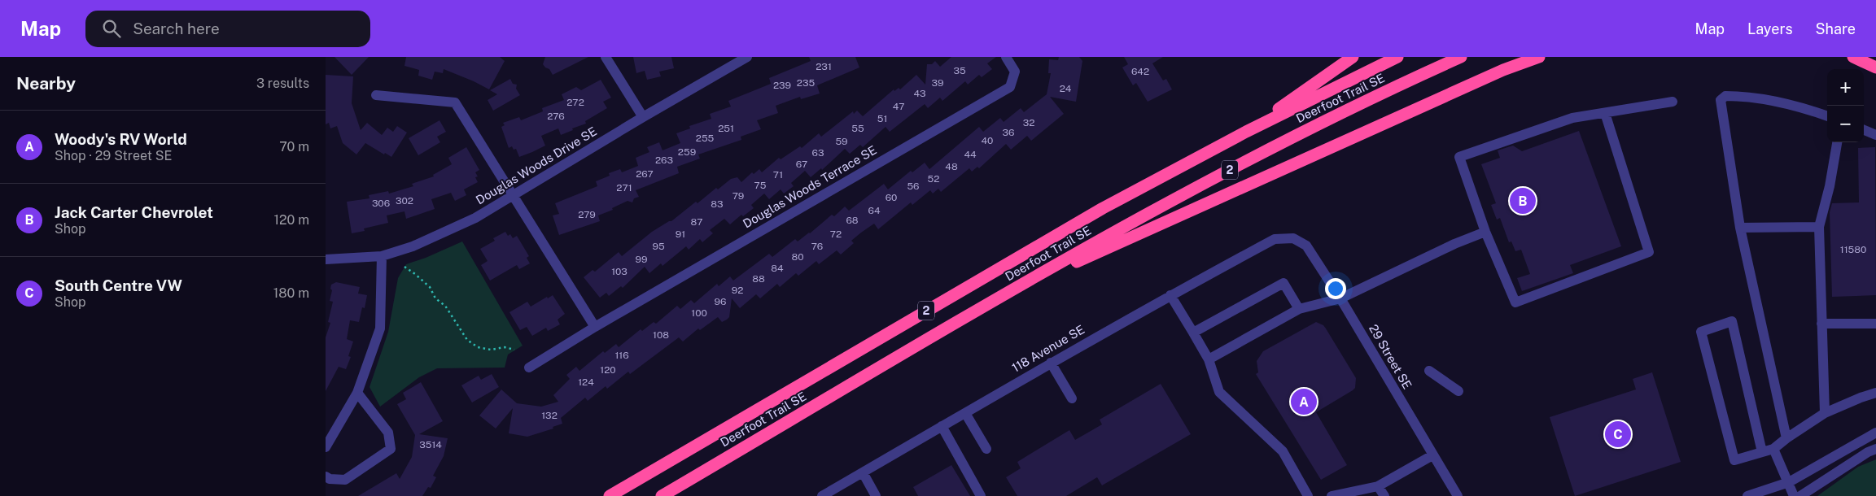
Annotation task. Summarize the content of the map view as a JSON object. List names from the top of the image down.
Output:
{
  "streets": {
    "highway": ["Deerfoot Trail SE", "2"],
    "street": [
      "Douglas Woods Drive SE",
      "Douglas Woods Terrace SE",
      "118 Avenue SE",
      "29 Street SE"
    ]
  },
  "crossings": [
    ["118 Avenue SE", "29 Street SE"]
  ],
  "house_numbers": [
    "231",
    "35",
    "642",
    "235",
    "39",
    "239",
    "24",
    "43",
    "272",
    "47",
    "276",
    "51",
    "32",
    "251",
    "55",
    "36",
    "255",
    "40",
    "59",
    "259",
    "63",
    "44",
    "263",
    "67",
    "48",
    "267",
    "71",
    "52",
    "75",
    "56",
    "271",
    "79",
    "60",
    "302",
    "306",
    "83",
    "64",
    "279",
    "68",
    "87",
    "91",
    "72",
    "95",
    "76",
    "11580",
    "80",
    "99",
    "84",
    "103",
    "88",
    "92",
    "96",
    "100",
    "108",
    "116",
    "120",
    "124",
    "132",
    "3514"
  ],
  "page": {
    "header": "Map",
    "search": "Search here",
    "nav": ["Map", "Layers", "Share"],
    "heading": ["Nearby", "3 results"],
    "map_buttons": ["+", "−"],
    "list": [
      {
        "mark": "A",
        "name": "Woody's RV World",
        "note": "Shop · 29 Street SE",
        "value": "70 m"
      },
      {
        "mark": "B",
        "name": "Jack Carter Chevrolet",
        "note": "Shop",
        "value": "120 m"
      },
      {
        "mark": "C",
        "name": "South Centre VW",
        "note": "Shop",
        "value": "180 m"
      }
    ],
    "pins": ["B", "A", "C"]
  }
}
